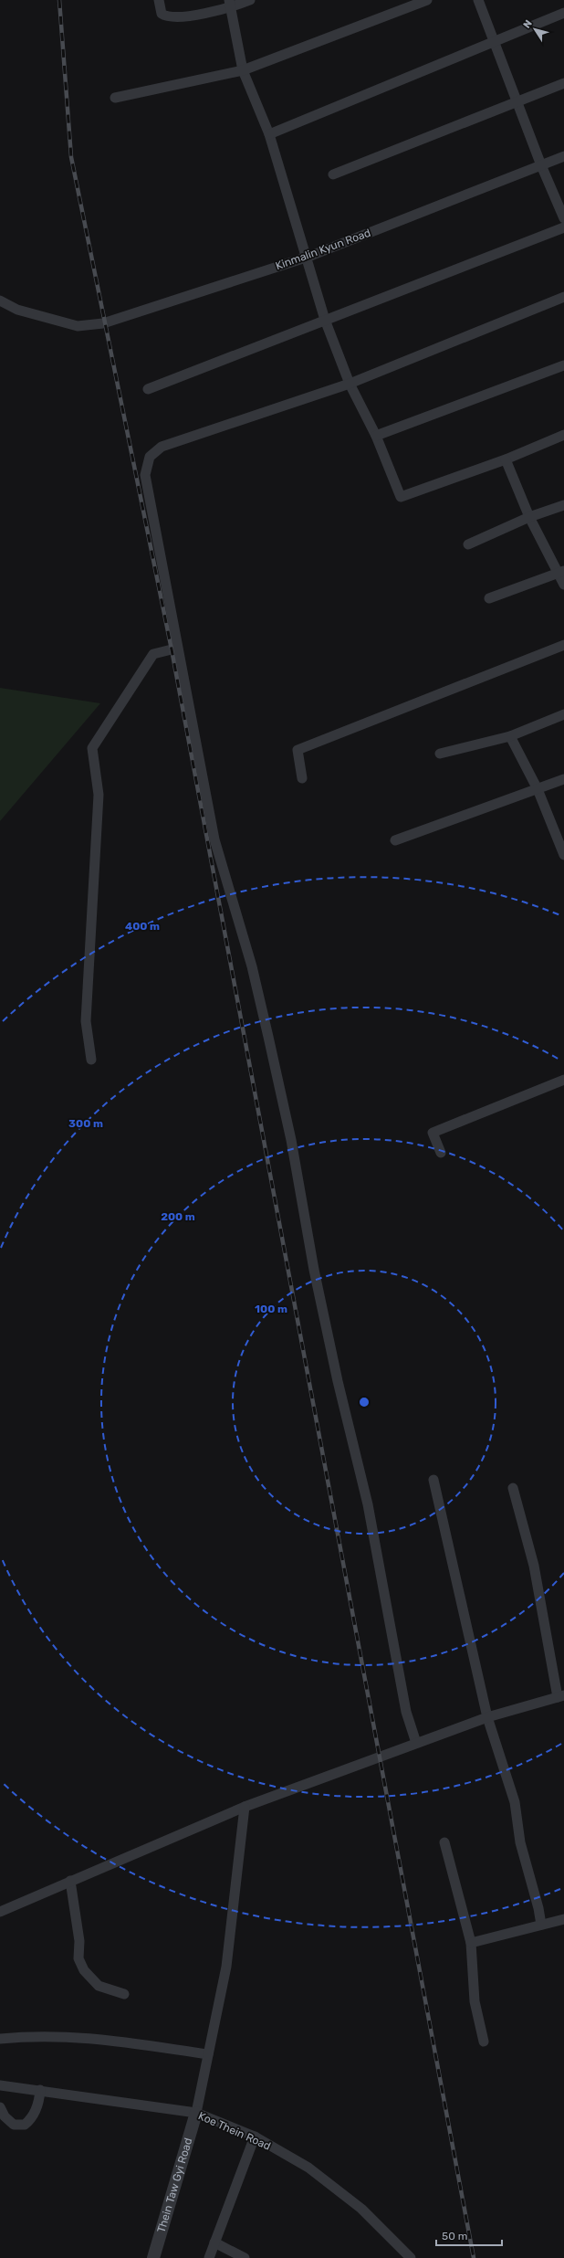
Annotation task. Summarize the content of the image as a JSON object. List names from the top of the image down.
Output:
{
  "streets": {
    "street": ["Kinmalin Kyun Road", "Koe Thein Road", "Thein Taw Gyi Road"]
  },
  "crossings": [
    ["Koe Thein Road", "Thein Taw Gyi Road"]
  ],
  "scale_bar": "50 m",
  "north": "top left",
  "rings": [
    "400 m",
    "300 m",
    "200 m",
    "100 m"
  ]
}
